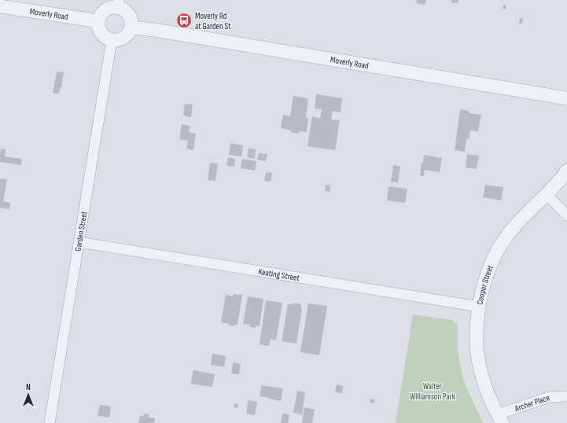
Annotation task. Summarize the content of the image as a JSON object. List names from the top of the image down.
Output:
{
  "streets": {
    "street": [
      "Moverly Road",
      "Garden Street",
      "Keating Street",
      "Cooper Street",
      "Archer Place"
    ]
  },
  "crossings": [
    ["Moverly Road", "Garden Street"],
    ["Garden Street", "Keating Street"],
    ["Keating Street", "Cooper Street"],
    ["Cooper Street", "Archer Place"]
  ],
  "parks": ["Walter Williamson Park"],
  "places": {
    "bus stop": ["Moverly Rd at Garden St"]
  },
  "north": "top"
}
